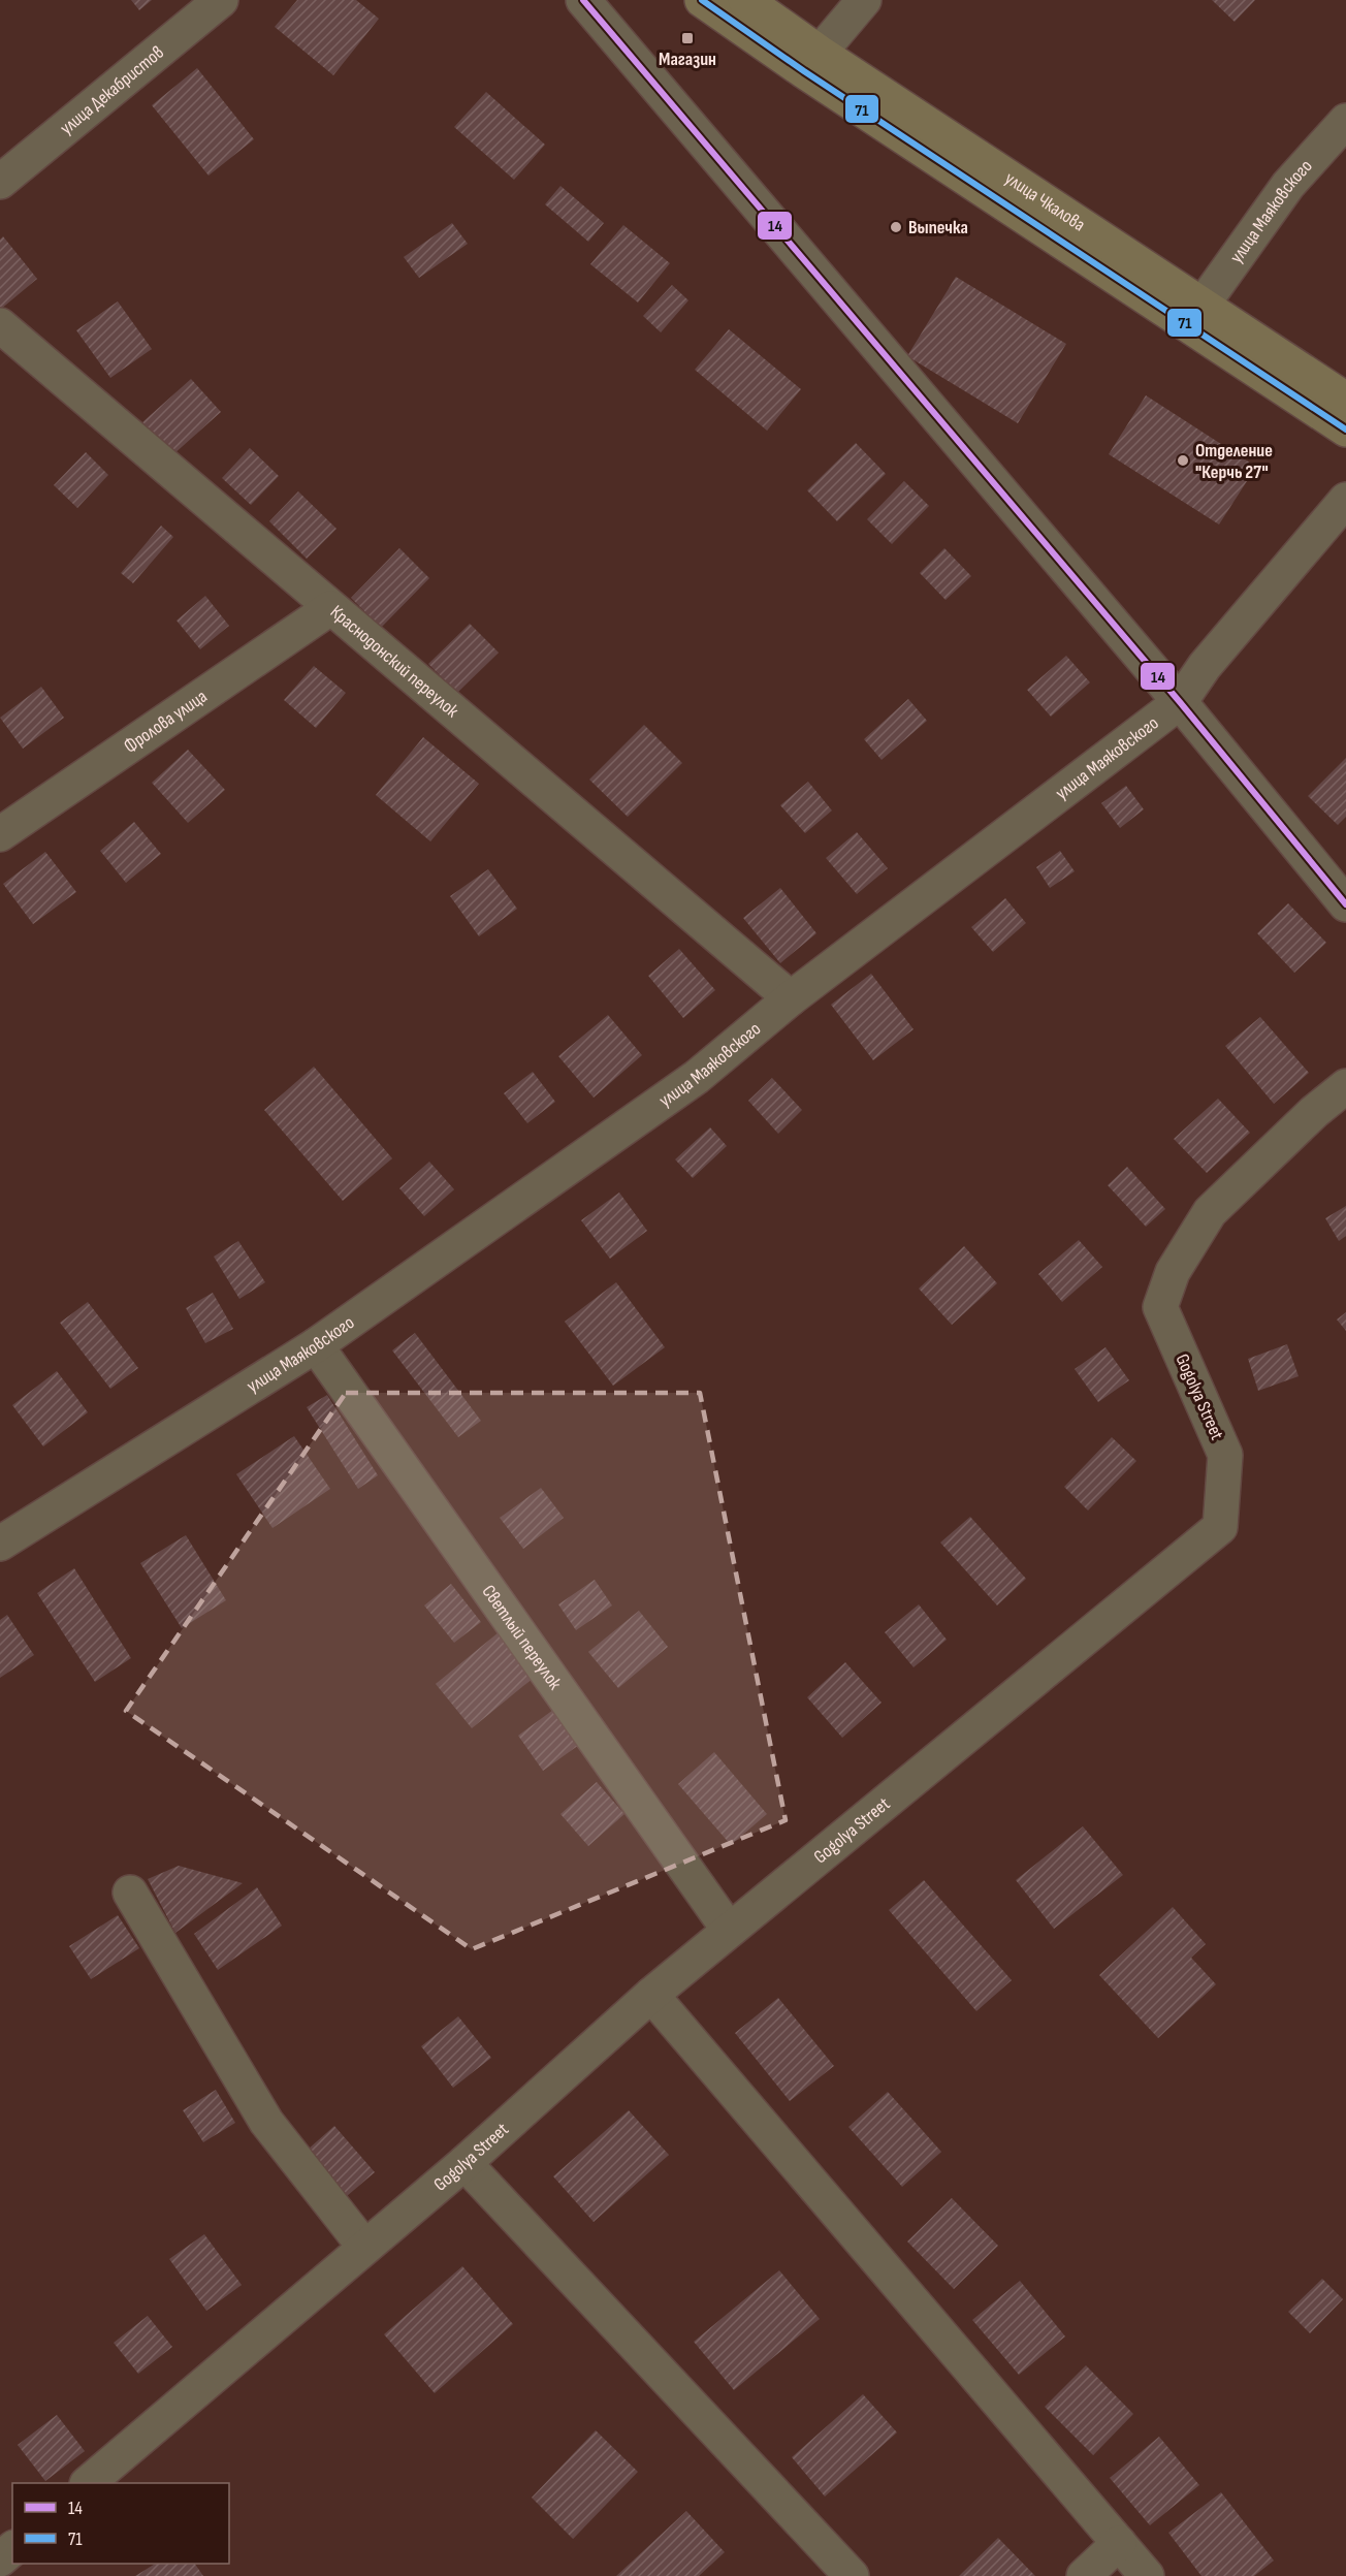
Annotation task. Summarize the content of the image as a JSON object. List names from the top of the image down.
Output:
{
  "streets": {
    "main road": ["улица Чкалова"],
    "street": [
      "улица Декабристов",
      "улица Маяковского",
      "Краснодонский переулок",
      "Фролова улица",
      "Gogolya Street",
      "Светлый переулок"
    ]
  },
  "crossings": [
    ["улица Чкалова", "улица Маяковского"],
    ["улица Маяковского", "Краснодонский переулок"],
    ["улица Маяковского", "Светлый переулок"],
    ["Краснодонский переулок", "Фролова улица"],
    ["Gogolya Street", "Светлый переулок"]
  ],
  "places": {
    "transit": ["Магазин"],
    "other": ["Выпечка", "Отделение \"Керчь 27\""]
  },
  "lines": ["transit line 14", "transit line 71"],
  "legend": ["14", "71"]
}
